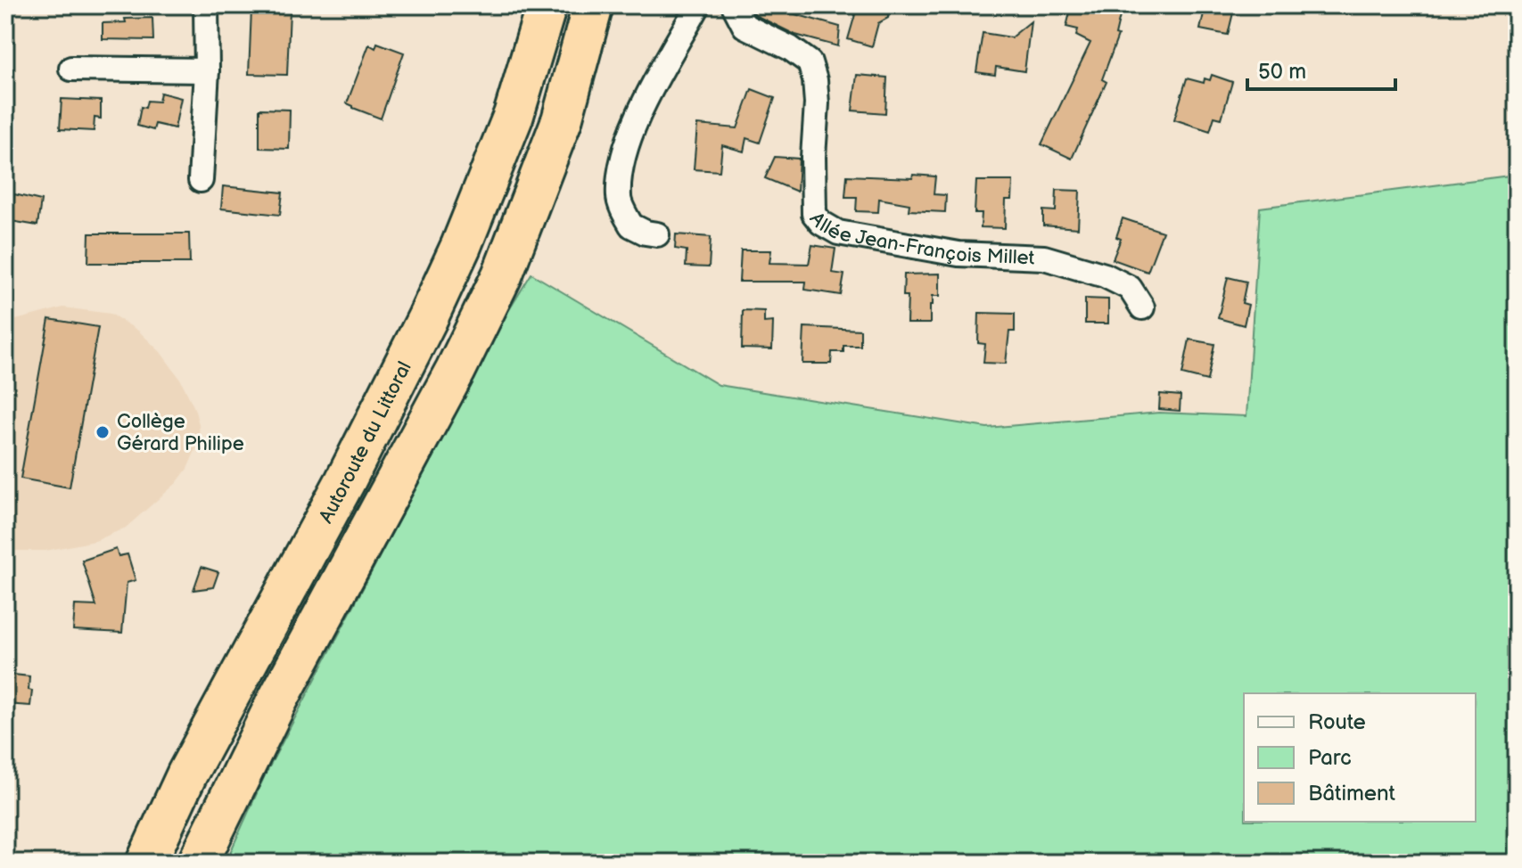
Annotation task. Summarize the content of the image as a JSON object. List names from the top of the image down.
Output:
{
  "streets": {
    "highway": ["Autoroute du Littoral"],
    "street": ["Allée Jean-François Millet"]
  },
  "places": ["Collège Gérard Philipe"],
  "legend": ["Route", "Parc", "Bâtiment"],
  "scale_bar": "50 m"
}
